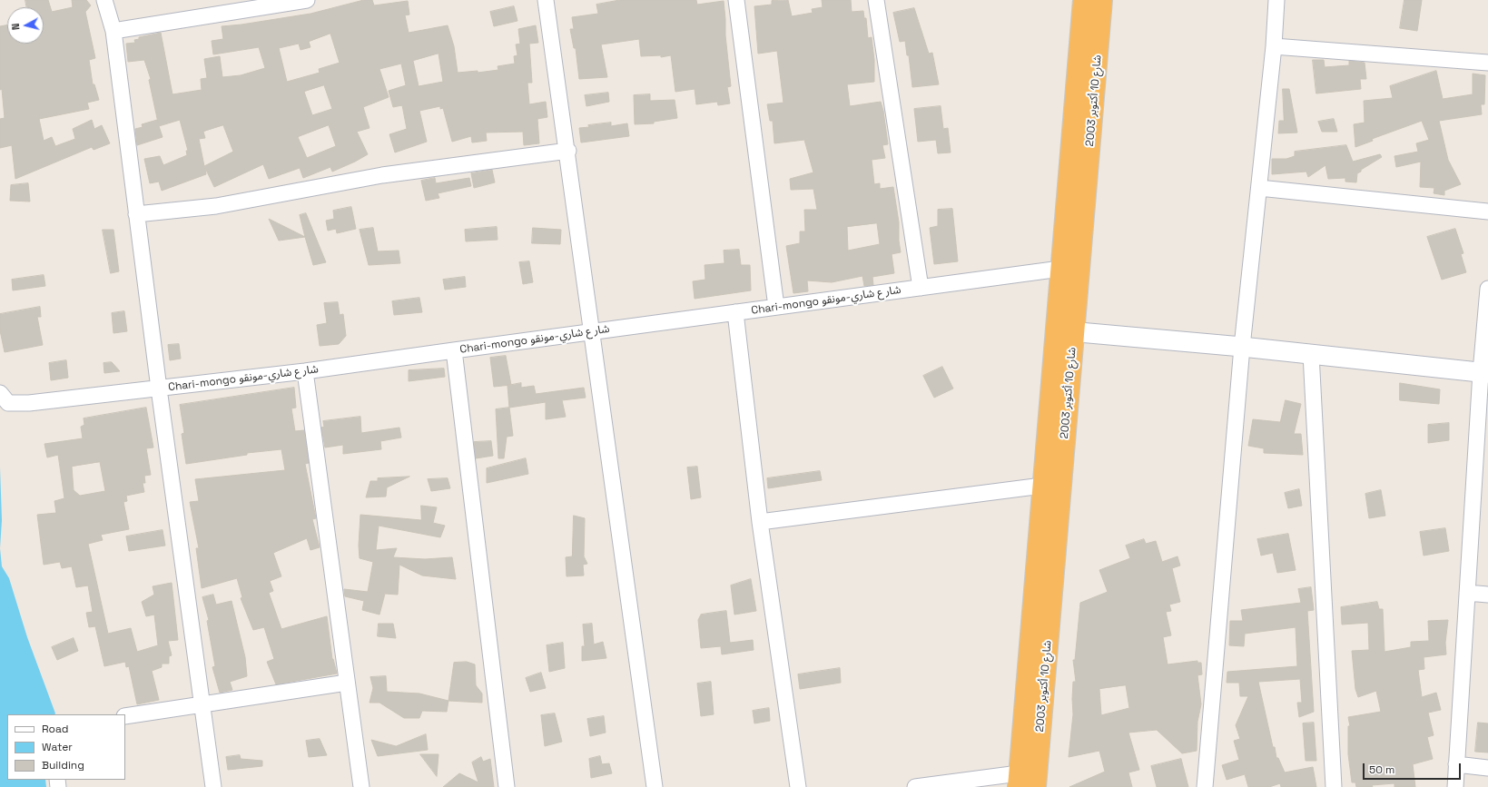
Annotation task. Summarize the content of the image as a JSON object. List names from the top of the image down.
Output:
{
  "streets": {
    "highway": ["شارع 10 أكتوبر 2003"],
    "street": ["Chari-mongo شار ع شاري-مونقو"]
  },
  "crossings": [
    ["شارع 10 أكتوبر 2003", "Chari-mongo شار ع شاري-مونقو"]
  ],
  "legend": ["Road", "Water", "Building"],
  "scale_bar": "50 m",
  "north": "left"
}
